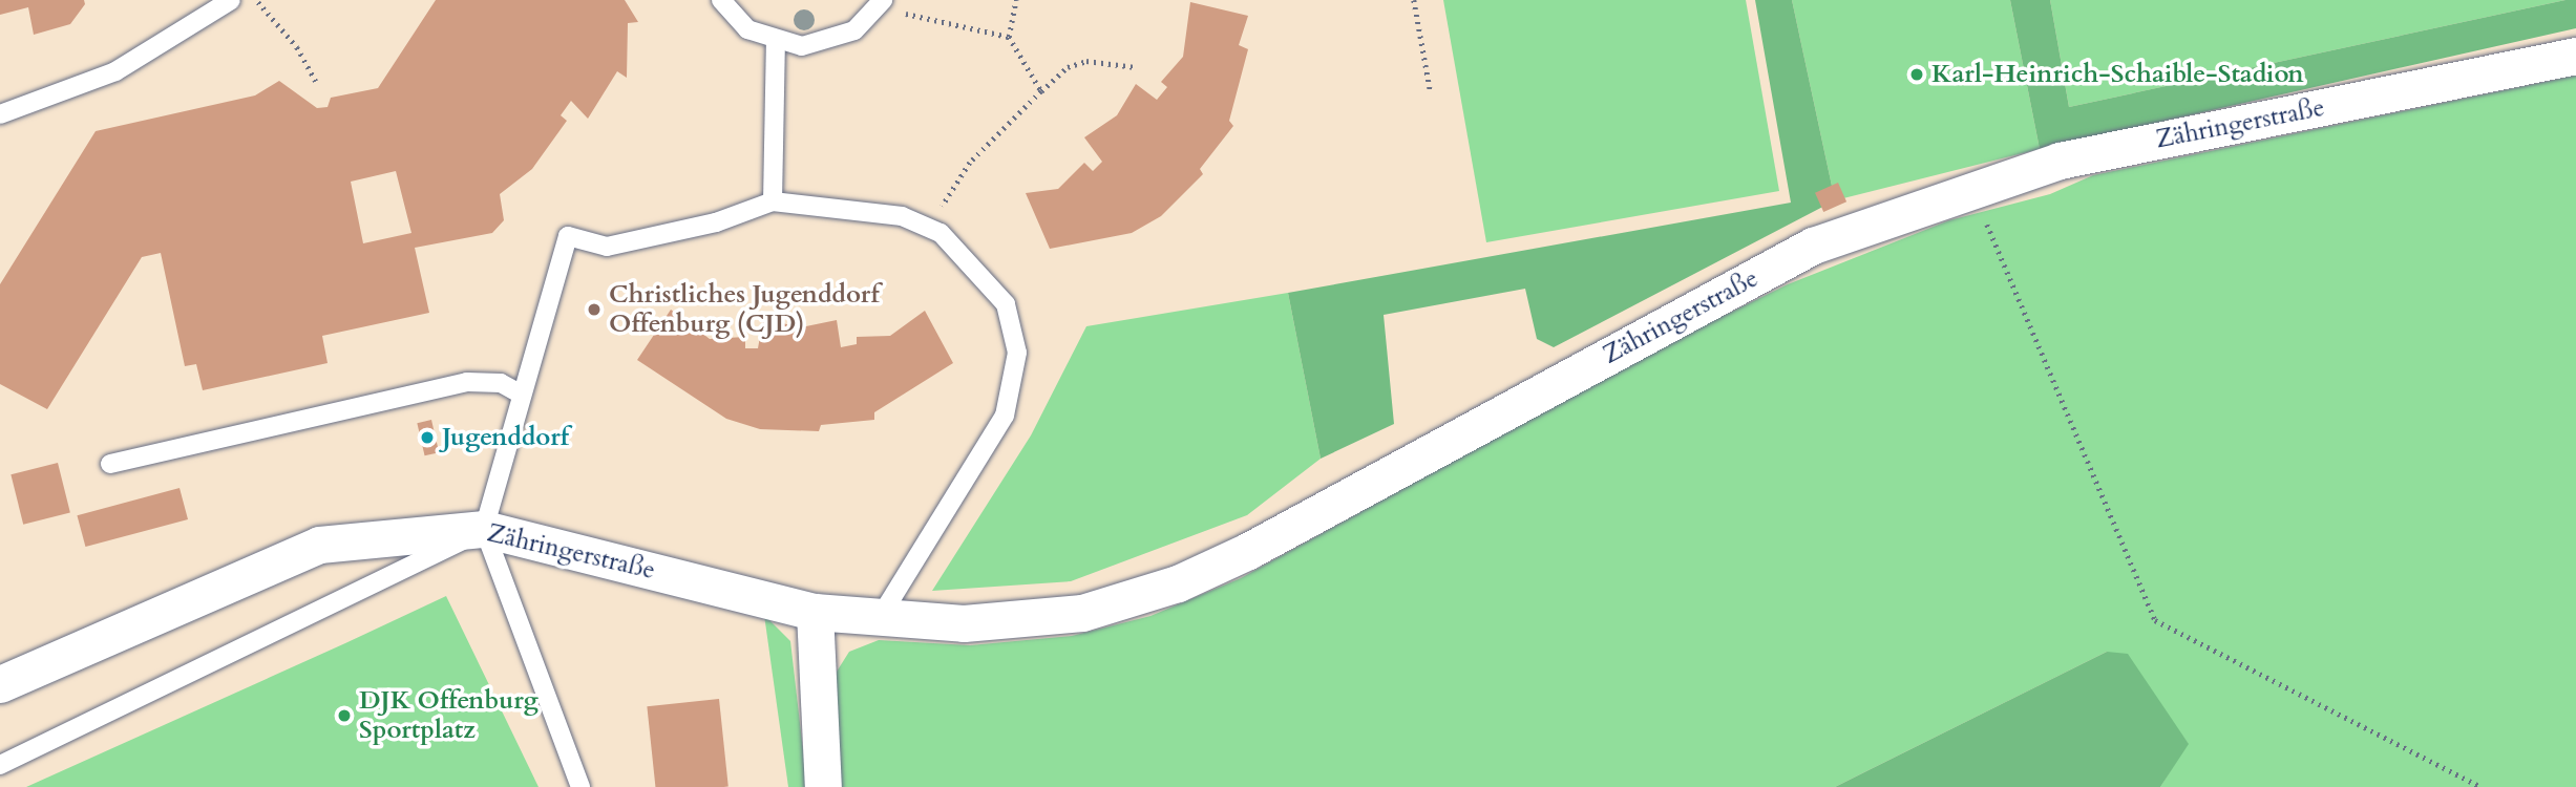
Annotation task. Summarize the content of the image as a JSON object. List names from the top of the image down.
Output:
{
  "streets": {
    "street": ["Zähringerstraße"]
  },
  "places": [
    "Karl-Heinrich-Schaible-Stadion",
    "Christliches Jugenddorf Offenburg (CJD)",
    "Jugenddorf",
    "DJK Offenburg Sportplatz"
  ]
}
